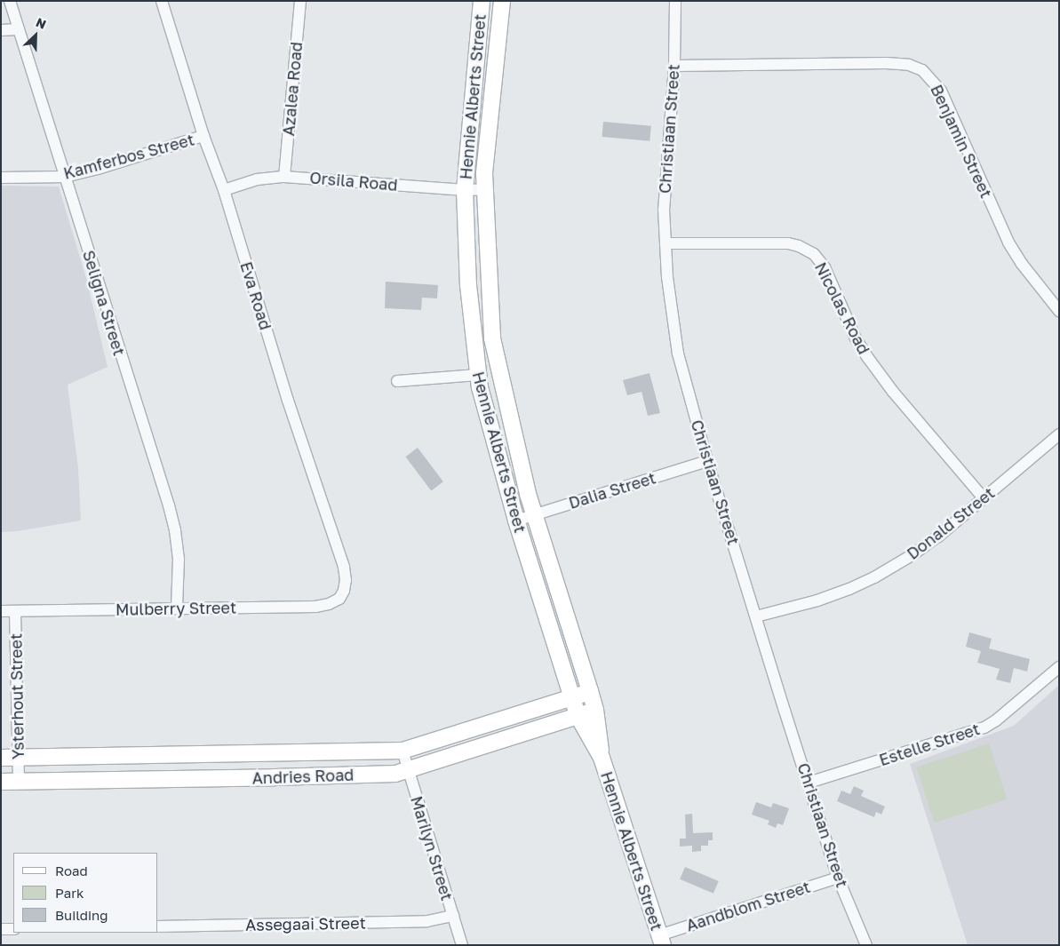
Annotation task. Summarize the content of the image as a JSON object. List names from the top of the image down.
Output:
{
  "streets": {
    "street": [
      "Azalea Road",
      "Hennie Alberts Street",
      "Christiaan Street",
      "Benjamin Street",
      "Kamferbos Street",
      "Orsila Road",
      "Eva Road",
      "Seligna Street",
      "Nicolas Road",
      "Dalia Street",
      "Donald Street",
      "Mulberry Street",
      "Ysterhout Street",
      "Estelle Street",
      "Andries Road",
      "Marilyn Street",
      "Aandblom Street",
      "Assegaai Street"
    ]
  },
  "crossings": [
    ["Azalea Road", "Orsila Road"],
    ["Hennie Alberts Street", "Orsila Road"],
    ["Hennie Alberts Street", "Dalia Street"],
    ["Hennie Alberts Street", "Andries Road"],
    ["Hennie Alberts Street", "Aandblom Street"],
    ["Christiaan Street", "Benjamin Street"],
    ["Christiaan Street", "Nicolas Road"],
    ["Christiaan Street", "Dalia Street"],
    ["Christiaan Street", "Donald Street"],
    ["Christiaan Street", "Estelle Street"],
    ["Christiaan Street", "Aandblom Street"],
    ["Kamferbos Street", "Eva Road"],
    ["Kamferbos Street", "Seligna Street"],
    ["Orsila Road", "Eva Road"],
    ["Eva Road", "Mulberry Street"],
    ["Seligna Street", "Mulberry Street"],
    ["Nicolas Road", "Donald Street"],
    ["Mulberry Street", "Ysterhout Street"],
    ["Ysterhout Street", "Andries Road"],
    ["Andries Road", "Marilyn Street"],
    ["Marilyn Street", "Assegaai Street"]
  ],
  "legend": ["Road", "Park", "Building"],
  "north": "top right"
}
